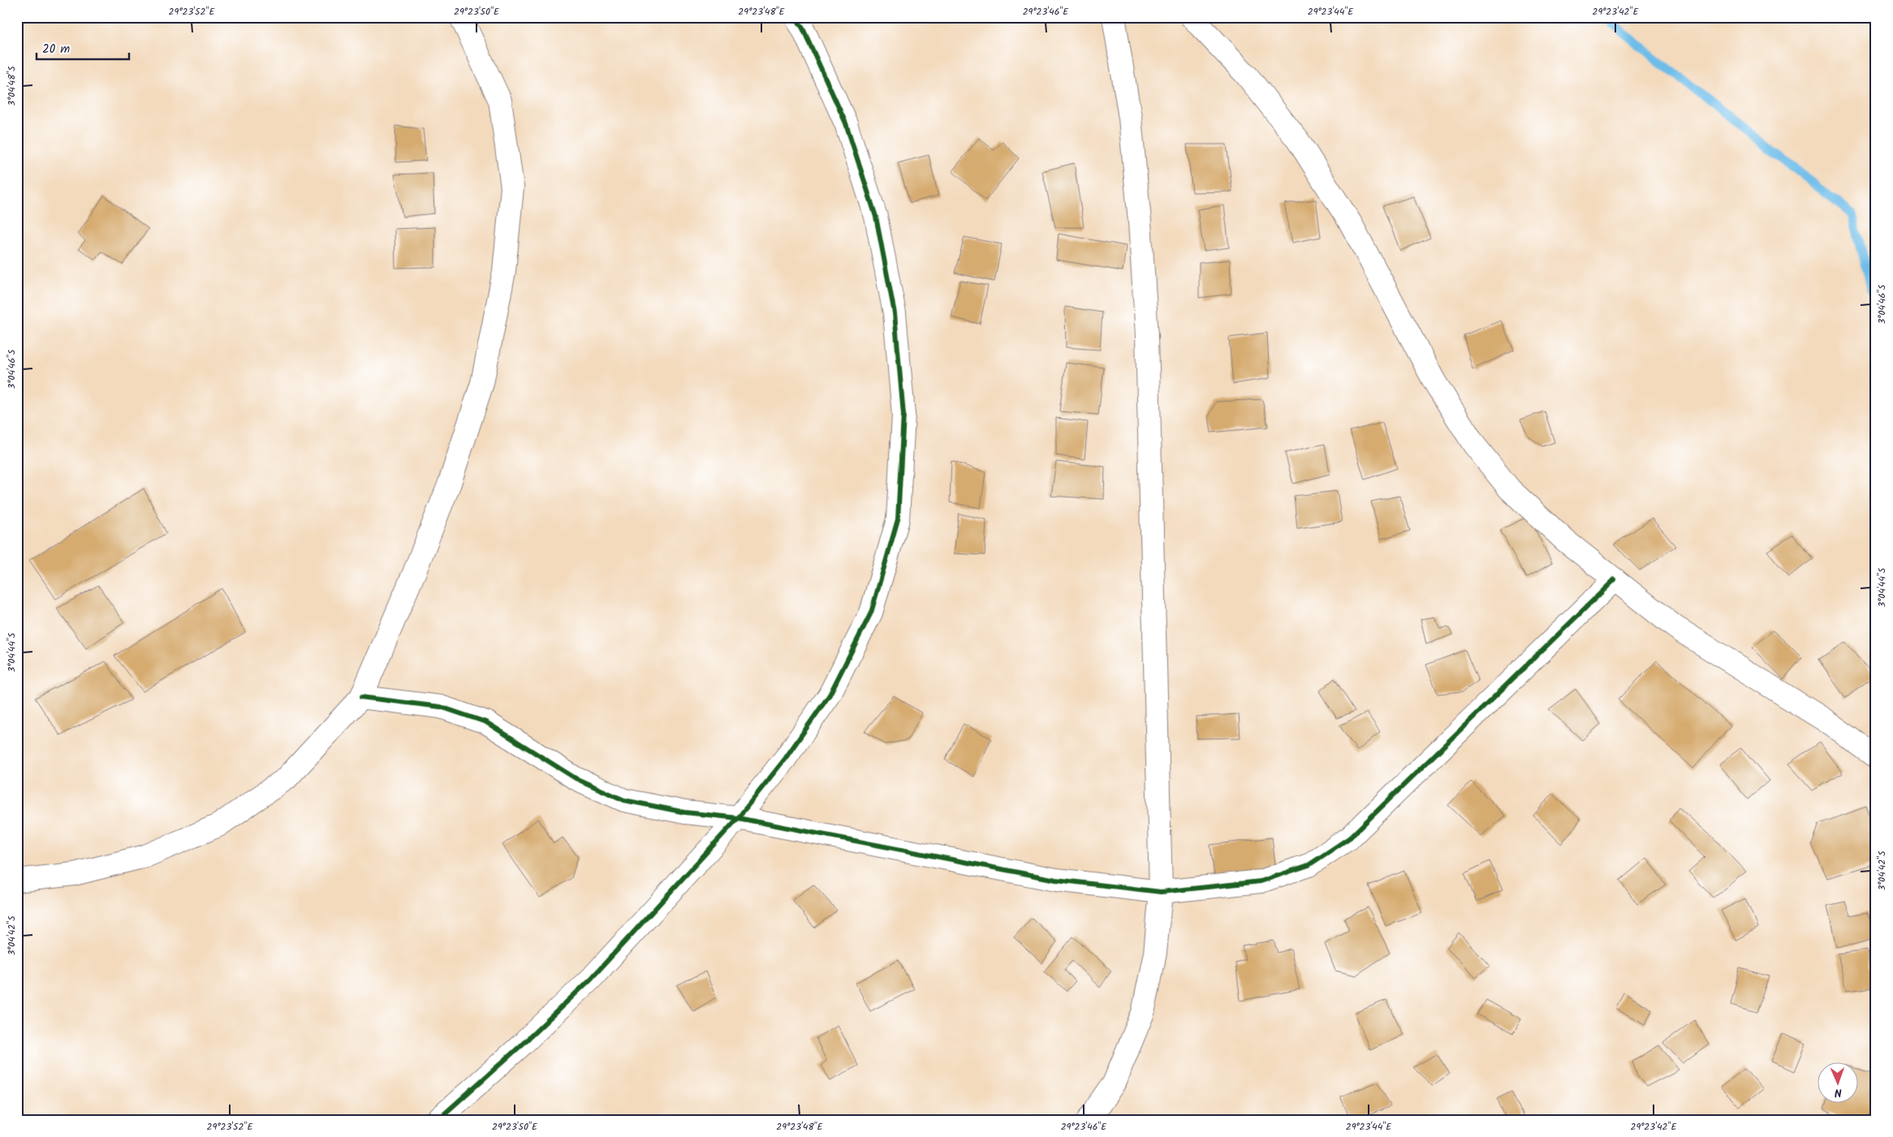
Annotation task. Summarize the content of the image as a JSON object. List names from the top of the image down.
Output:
{
  "scale_bar": "20 m",
  "north": "bottom",
  "coordinates": [
    "29°23'52\"E",
    "29°23'50\"E",
    "29°23'48\"E",
    "29°23'46\"E",
    "29°23'44\"E",
    "29°23'42\"E",
    "3°04'48\"S",
    "3°04'46\"S",
    "3°04'44\"S",
    "3°04'42\"S"
  ]
}
